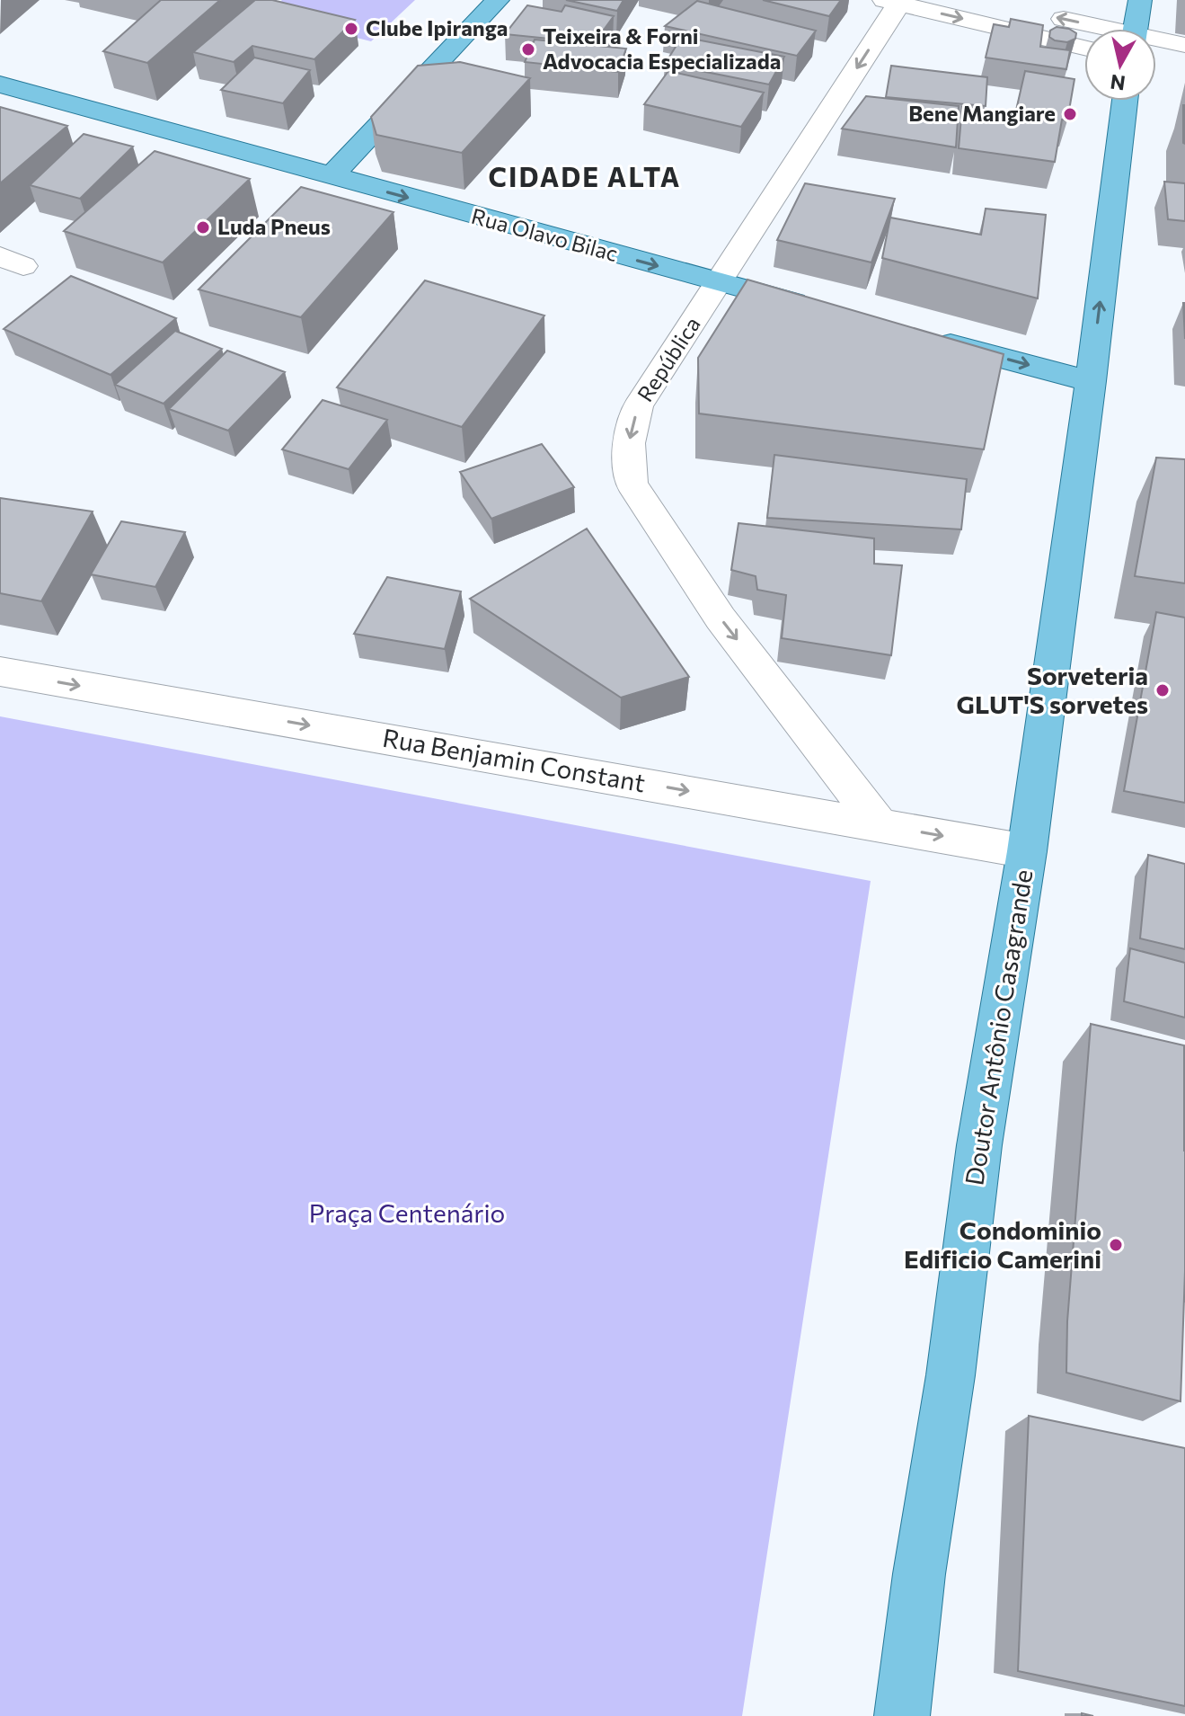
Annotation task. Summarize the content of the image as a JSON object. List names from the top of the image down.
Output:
{
  "streets": {
    "main road": ["Rua Olavo Bilac", "Doutor Antônio Casagrande"],
    "street": ["República", "Rua Benjamin Constant"]
  },
  "crossings": [
    ["Rua Olavo Bilac", "República"],
    ["República", "Rua Benjamin Constant"],
    ["Rua Benjamin Constant", "Doutor Antônio Casagrande"]
  ],
  "one_way": ["Rua Olavo Bilac", "República", "Rua Benjamin Constant"],
  "districts": ["CIDADE ALTA"],
  "parks": ["Praça Centenário"],
  "places": [
    "Clube Ipiranga",
    "Teixeira & Forni Advocacia Especializada",
    "Bene Mangiare",
    "Luda Pneus",
    "Sorveteria GLUT'S sorvetes",
    "Condominio Edificio Camerini"
  ],
  "north": "bottom"
}
